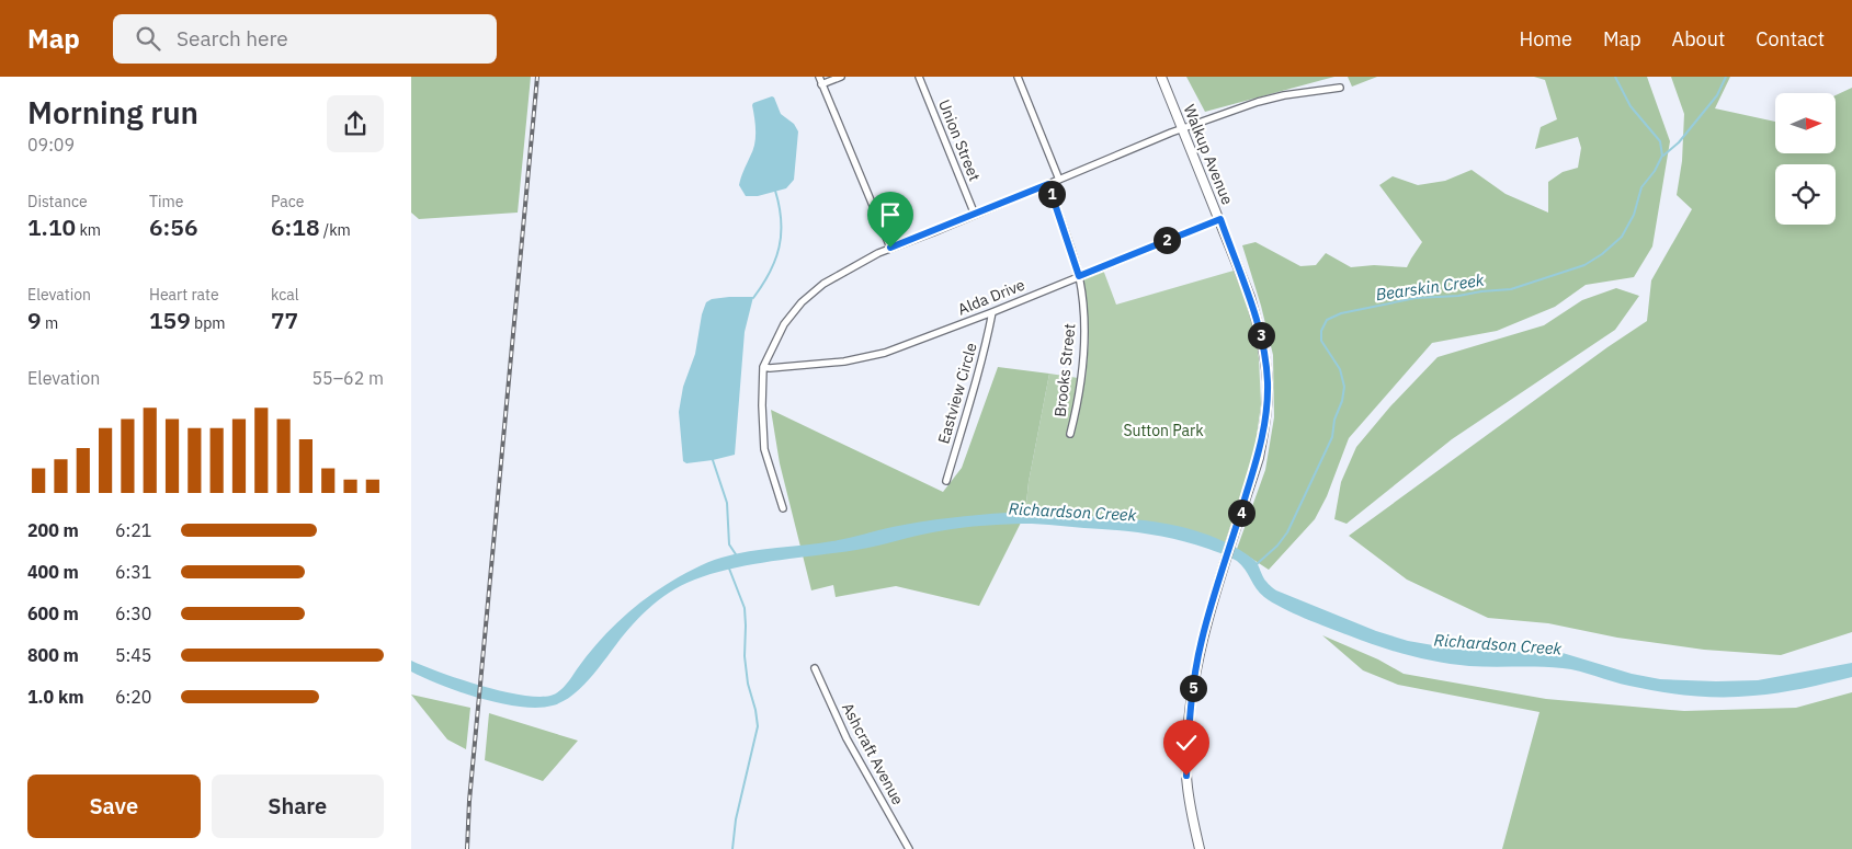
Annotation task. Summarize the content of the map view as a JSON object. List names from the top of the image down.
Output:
{
  "streets": {
    "street": [
      "Union Street",
      "Walkup Avenue",
      "Alda Drive",
      "Brooks Street",
      "Eastview Circle",
      "Ashcraft Avenue"
    ]
  },
  "crossings": [
    ["Walkup Avenue", "Alda Drive"],
    ["Alda Drive", "Brooks Street"],
    ["Alda Drive", "Eastview Circle"]
  ],
  "water": ["Bearskin Creek", "Richardson Creek"],
  "parks": ["Sutton Park"],
  "north": "right",
  "page": {
    "header": "Map",
    "search": "Search here",
    "nav": [
      "Home",
      "Map",
      "About",
      "Contact"
    ],
    "heading": ["Morning run", "09:09"],
    "stats": [
      ["Distance", "1.10 km"],
      ["Time", "6:56"],
      ["Pace", "6:18 /km"],
      ["Elevation", "9 m"],
      ["Heart rate", "159 bpm"],
      ["kcal", "77"]
    ],
    "pins": [
      "1",
      "2",
      "3",
      "4",
      "5"
    ],
    "chart": ["Elevation", "55–62 m"],
    "list": [
      {
        "name": "200 m",
        "note": "6:21"
      },
      {
        "name": "400 m",
        "note": "6:31"
      },
      {
        "name": "600 m",
        "note": "6:30"
      },
      {
        "name": "800 m",
        "note": "5:45"
      },
      {
        "name": "1.0 km",
        "note": "6:20"
      }
    ],
    "buttons": ["Save", "Share"]
  }
}
